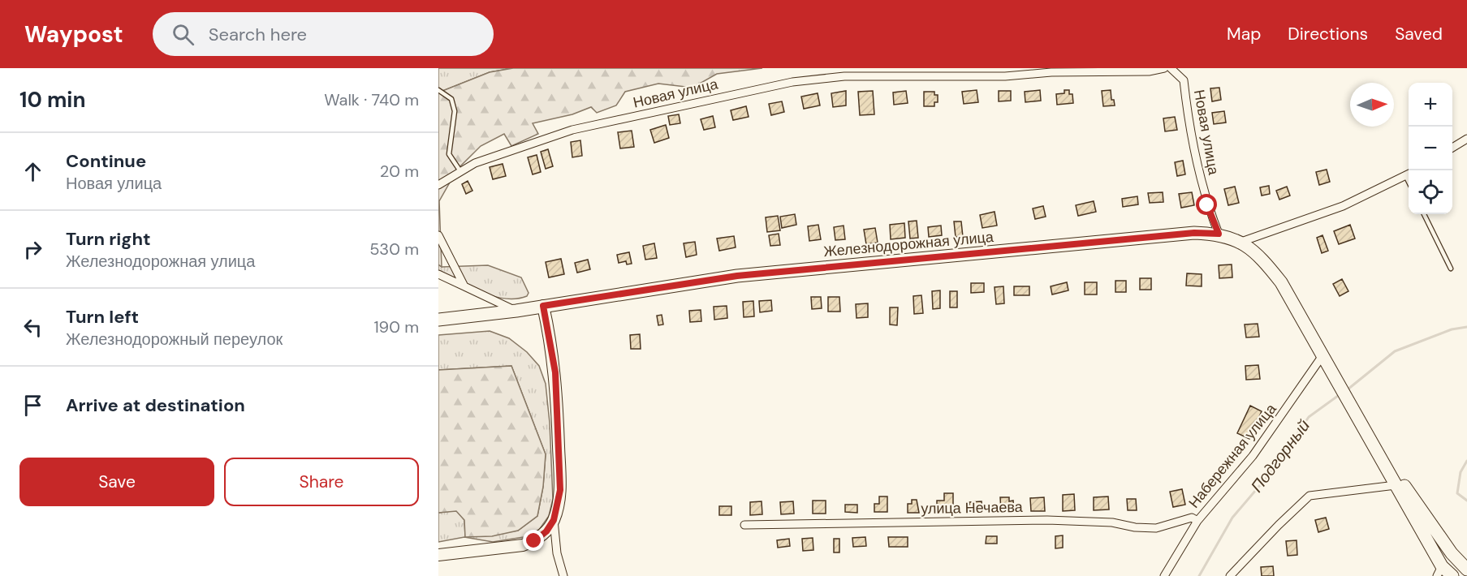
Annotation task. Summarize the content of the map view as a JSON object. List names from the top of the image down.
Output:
{
  "streets": {
    "main road": ["Железнодорожная улица"],
    "street": ["Новая улица", "Набережная улица", "улица Нечаева"]
  },
  "crossings": [
    ["Новая улица", "Железнодорожная улица"],
    ["Железнодорожная улица", "Набережная улица"],
    ["Набережная улица", "улица Нечаева"]
  ],
  "water": ["Подгорный"],
  "north": "right",
  "page": {
    "header": "Waypost",
    "search": "Search here",
    "nav": ["Map", "Directions", "Saved"],
    "heading": ["10 min", "Walk · 740 m"],
    "map_buttons": ["+", "−"],
    "list": [
      ["Continue", "Новая улица", "20 m"],
      ["Turn right", "Железнодорожная улица", "530 m"],
      ["Turn left", "Железнодорожный переулок", "190 m"],
      "Arrive at destination"
    ],
    "buttons": ["Save", "Share"]
  }
}
